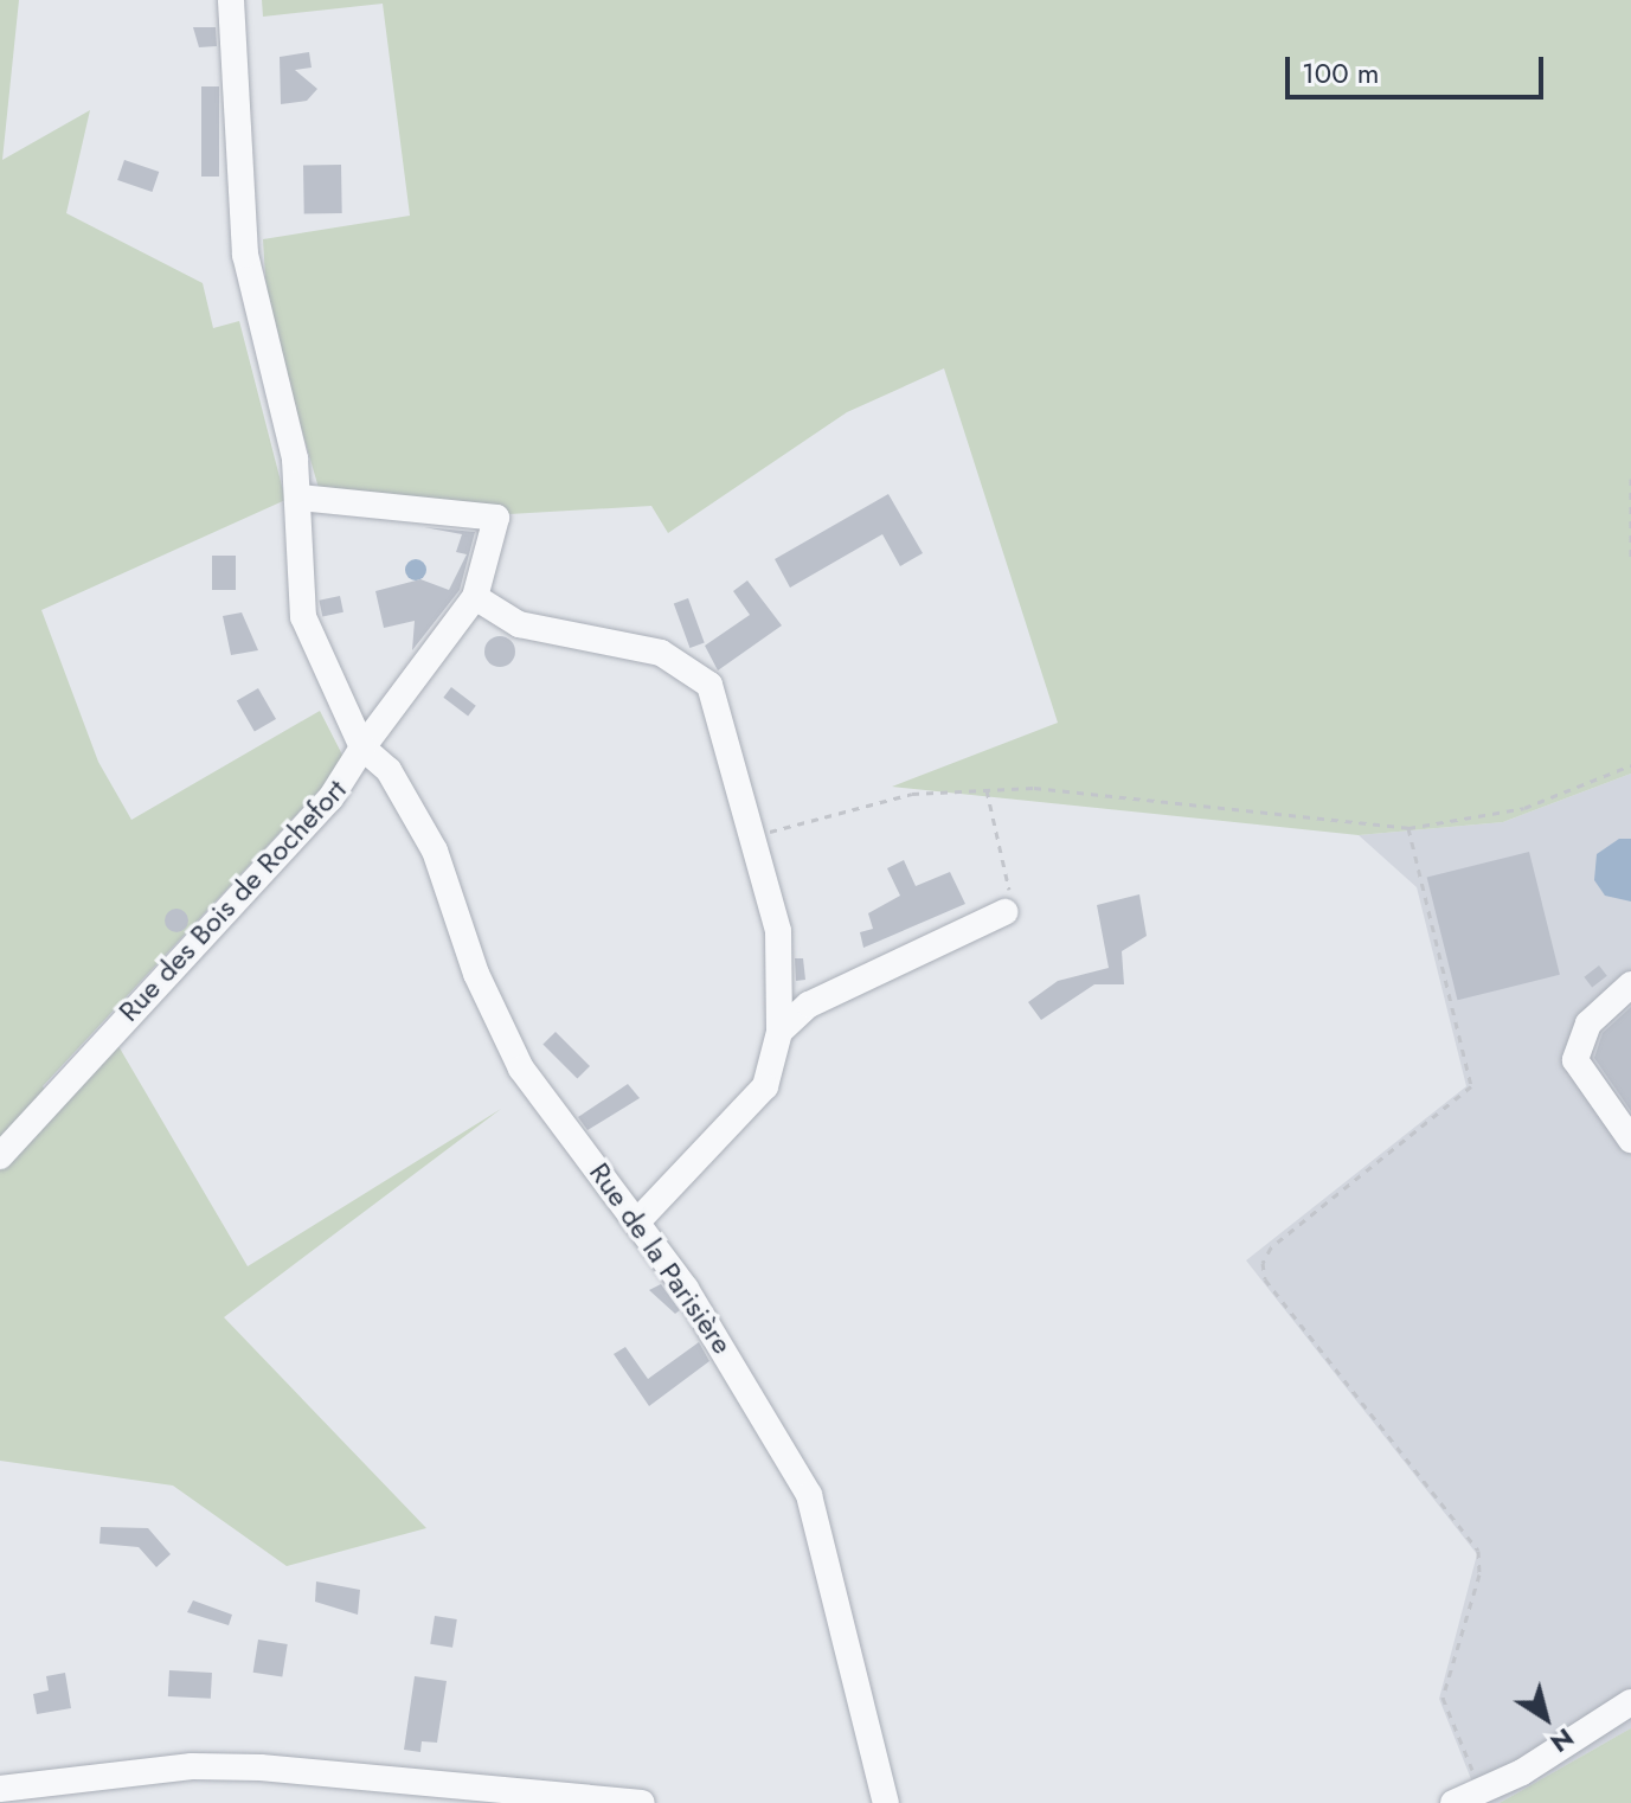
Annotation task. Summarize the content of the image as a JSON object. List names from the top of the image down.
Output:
{
  "streets": {
    "street": ["Rue des Bois de Rochefort", "Rue de la Parisière"]
  },
  "crossings": [
    ["Rue des Bois de Rochefort", "Rue de la Parisière"]
  ],
  "scale_bar": "100 m",
  "north": "bottom right"
}
